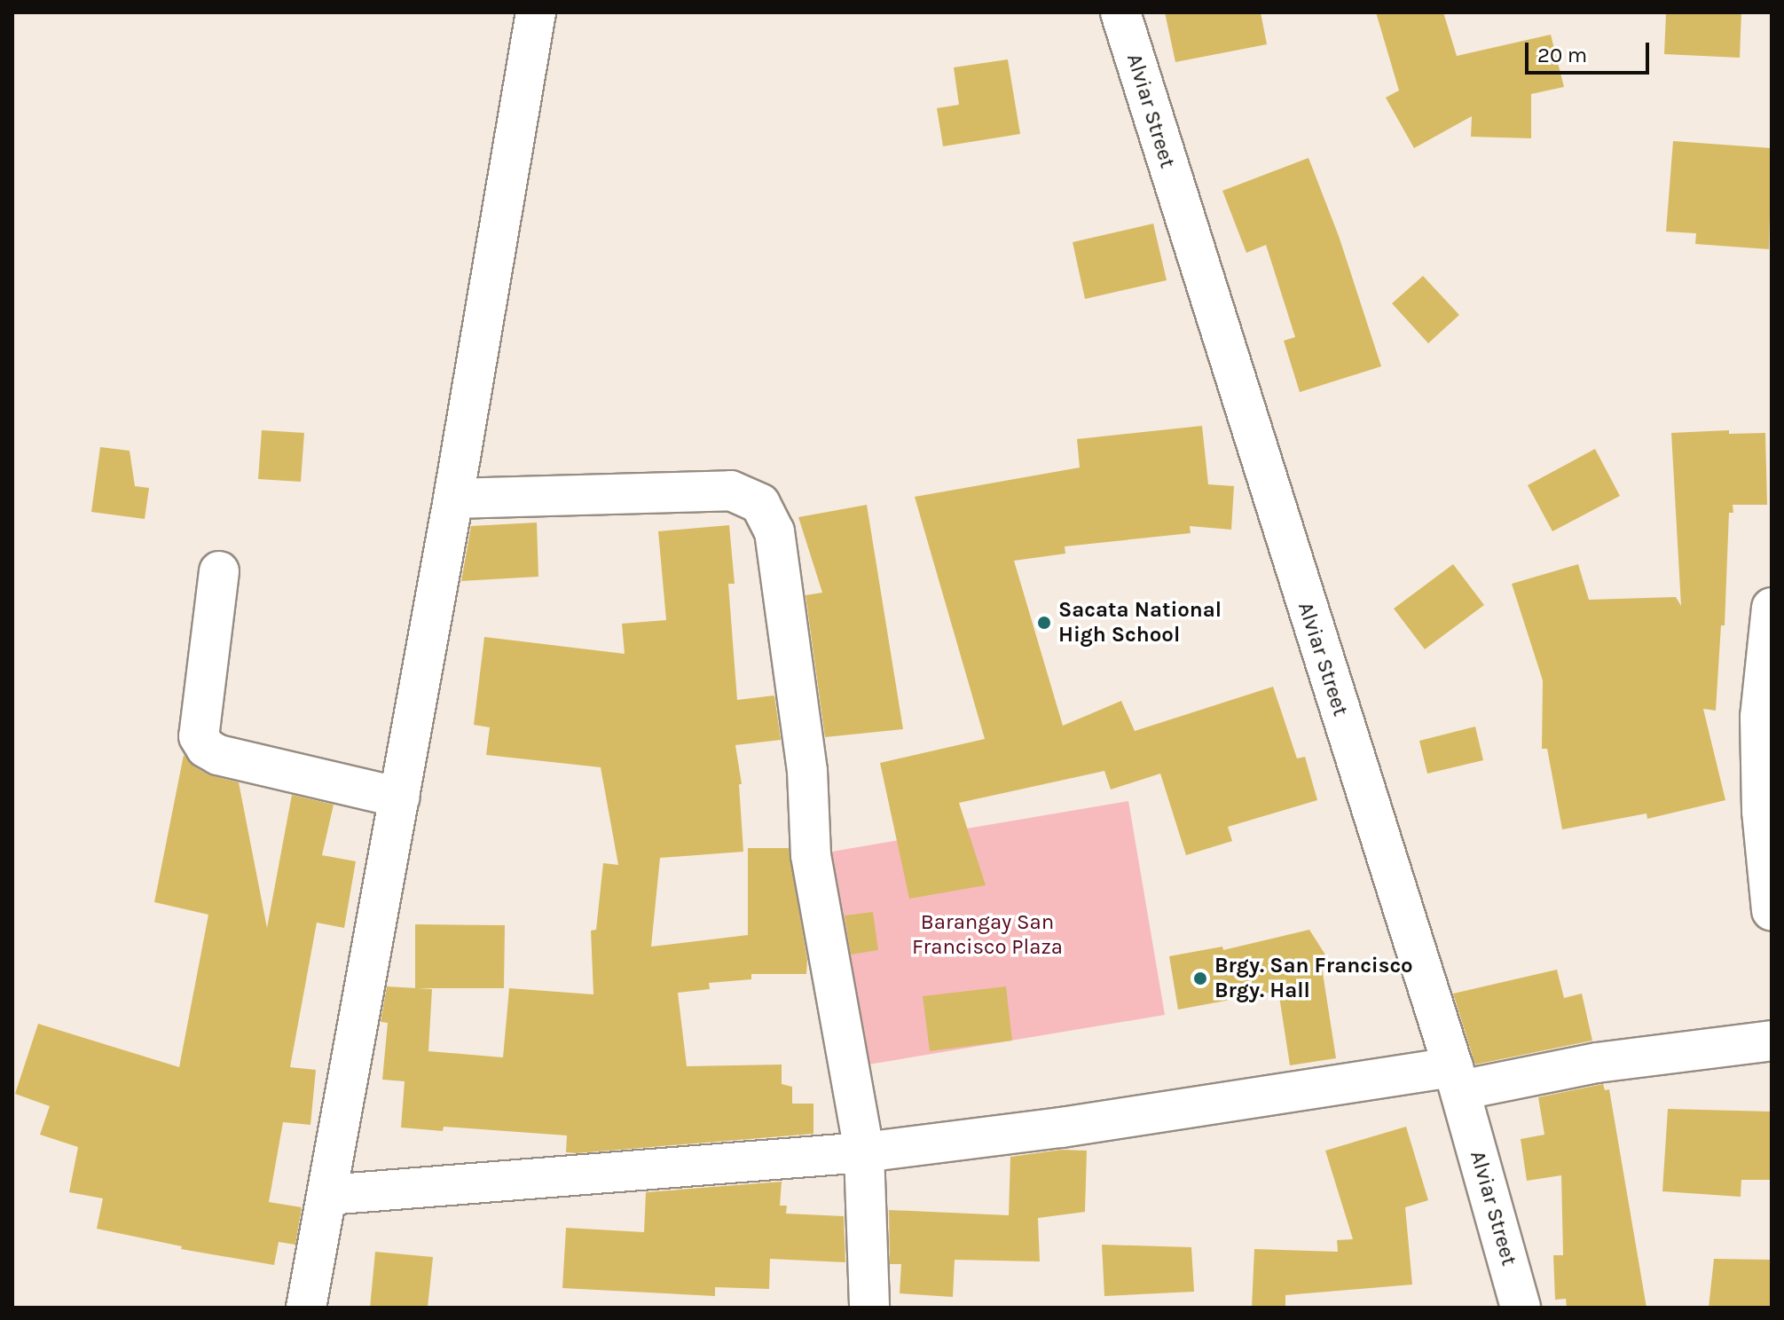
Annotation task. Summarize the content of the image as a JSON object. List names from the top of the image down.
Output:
{
  "streets": {
    "street": ["Alviar Street"]
  },
  "parks": ["Barangay San Francisco Plaza"],
  "places": ["Sacata National High School", "Brgy. San Francisco Brgy. Hall"],
  "scale_bar": "20 m"
}
